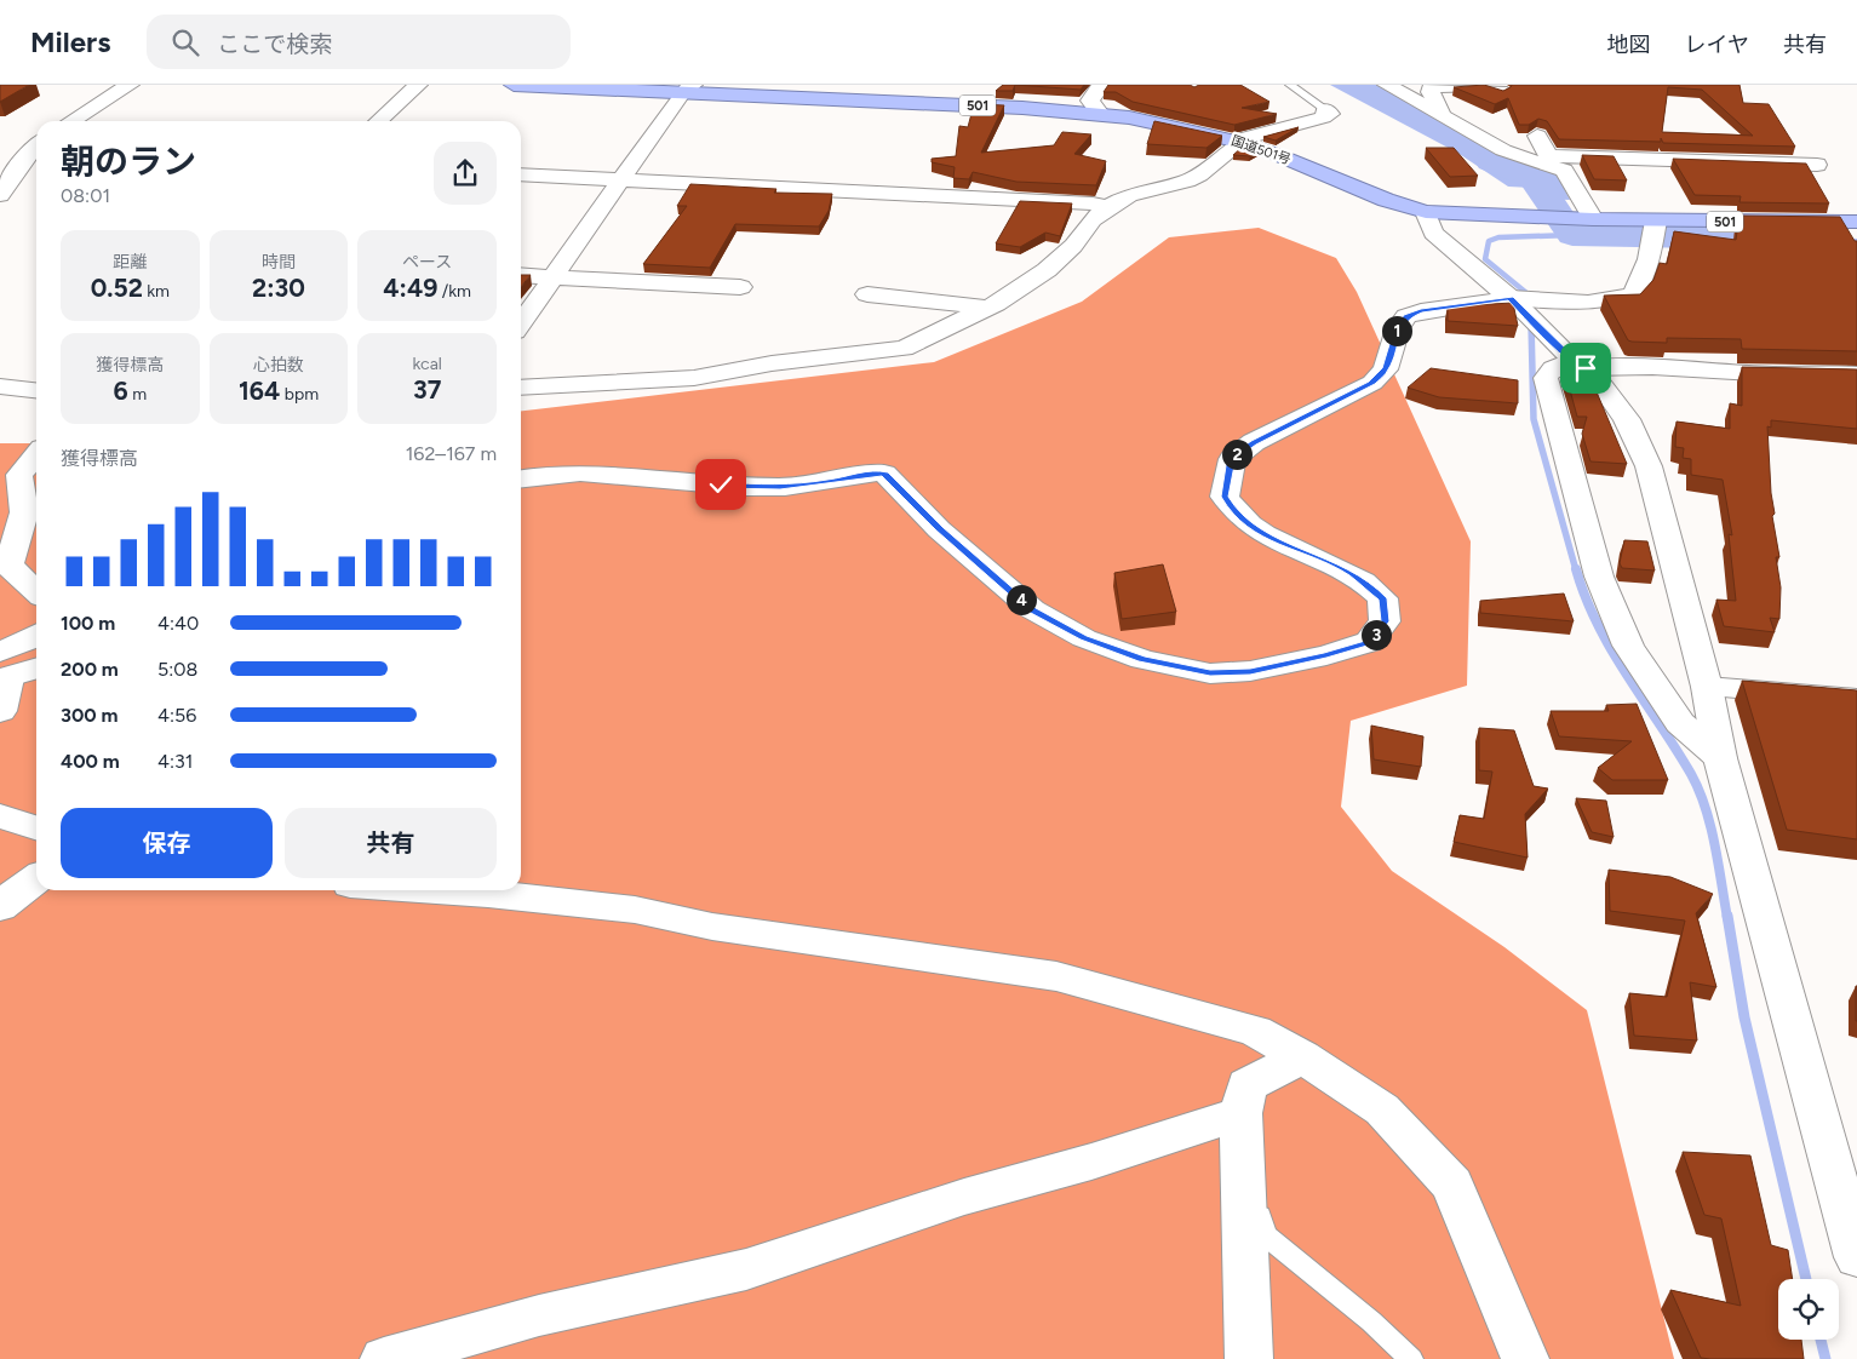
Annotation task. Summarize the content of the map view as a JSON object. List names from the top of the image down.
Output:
{
  "streets": {
    "highway": ["501", "国道501号"]
  },
  "page": {
    "header": "Milers",
    "search": "ここで検索",
    "nav": ["地図", "レイヤ", "共有"],
    "heading": ["朝のラン", "08:01"],
    "stats": [
      ["距離", "0.52 km"],
      ["時間", "2:30"],
      ["ペース", "4:49 /km"],
      ["獲得標高", "6 m"],
      ["心拍数", "164 bpm"],
      ["kcal", "37"]
    ],
    "pins": [
      "1",
      "2",
      "4",
      "3"
    ],
    "chart": ["獲得標高", "162–167 m"],
    "list": [
      {
        "name": "100 m",
        "note": "4:40"
      },
      {
        "name": "200 m",
        "note": "5:08"
      },
      {
        "name": "300 m",
        "note": "4:56"
      },
      {
        "name": "400 m",
        "note": "4:31"
      }
    ],
    "buttons": ["保存", "共有"]
  }
}
